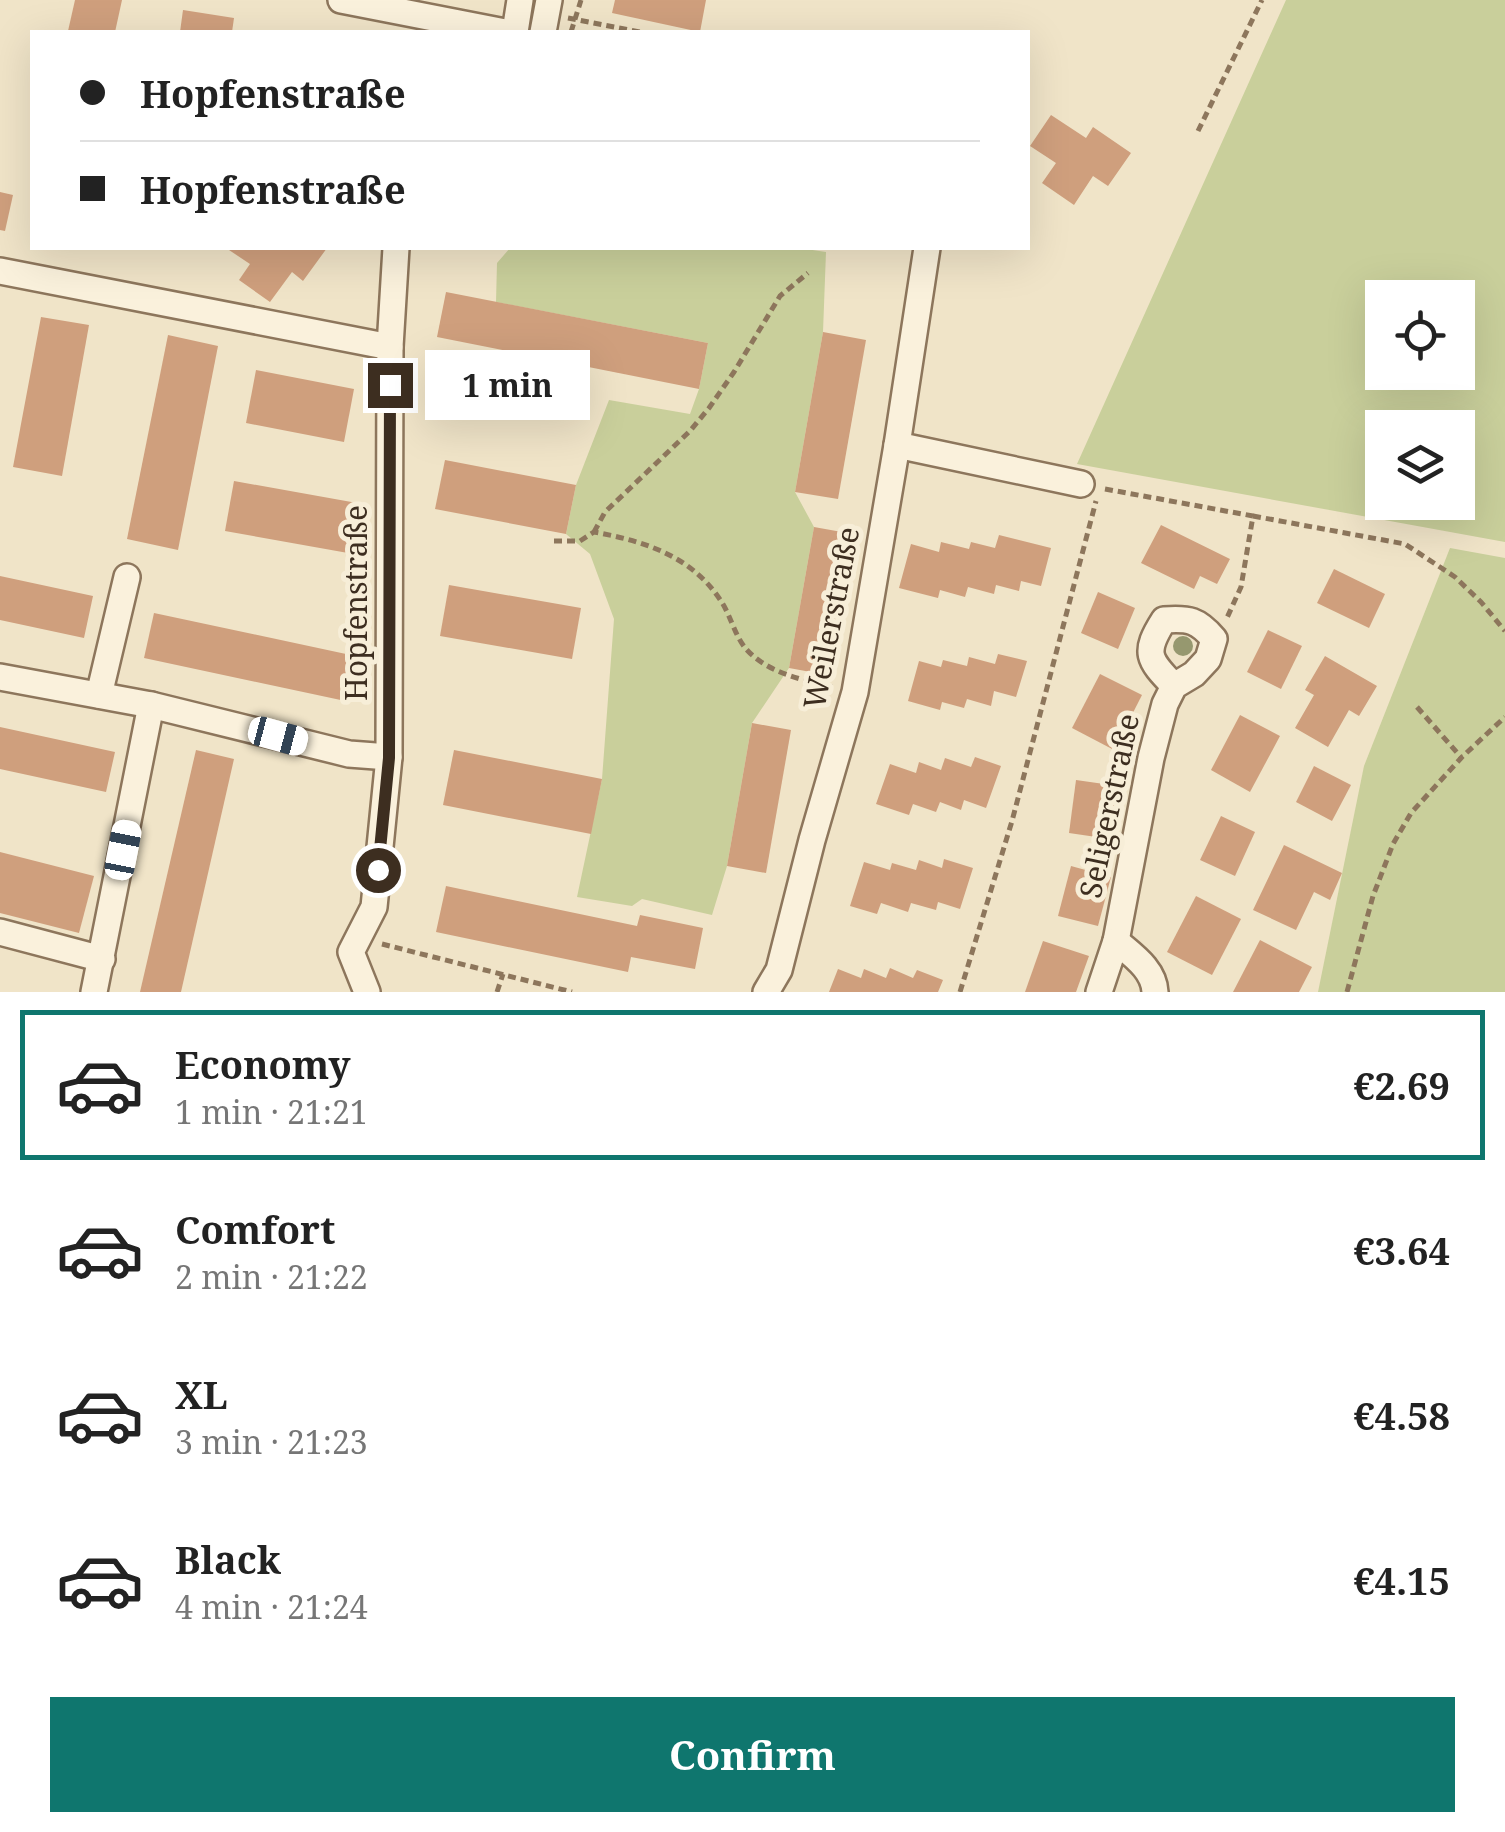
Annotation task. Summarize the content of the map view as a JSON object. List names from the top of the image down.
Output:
{
  "streets": {
    "street": ["Hopfenstraße", "Weilerstraße", "Seligerstraße"]
  },
  "page": {
    "banner": ["Hopfenstraße", "Hopfenstraße"],
    "bubble": "1 min",
    "list": [
      {
        "name": "Economy",
        "note": "1 min · 21:21",
        "value": "€2.69"
      },
      {
        "name": "Comfort",
        "note": "2 min · 21:22",
        "value": "€3.64"
      },
      {
        "name": "XL",
        "note": "3 min · 21:23",
        "value": "€4.58"
      },
      {
        "name": "Black",
        "note": "4 min · 21:24",
        "value": "€4.15"
      }
    ],
    "buttons": "Confirm"
  }
}
